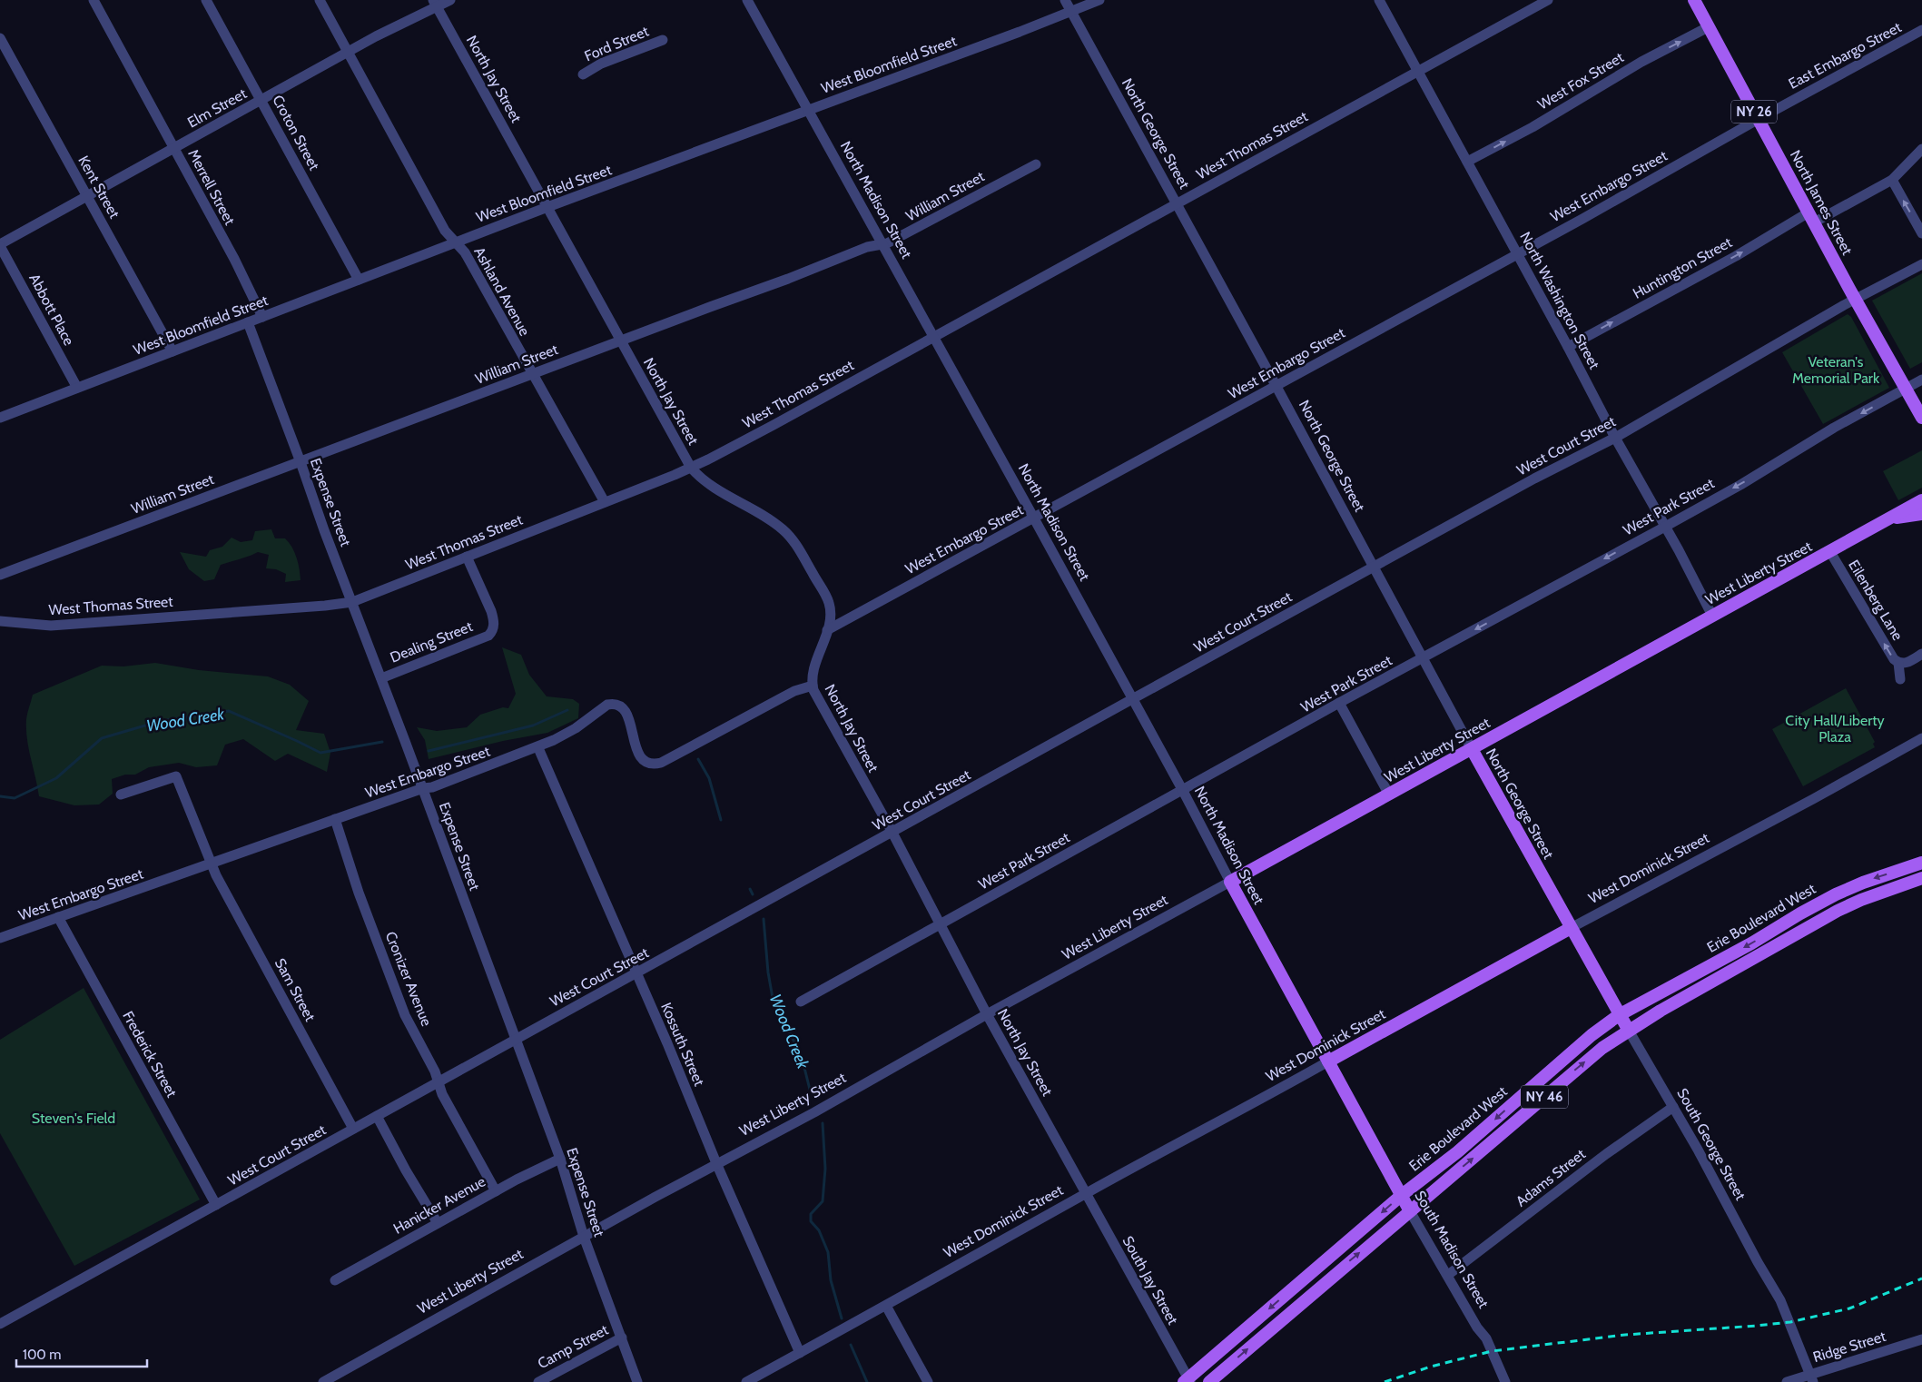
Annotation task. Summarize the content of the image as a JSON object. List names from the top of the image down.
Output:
{
  "streets": {
    "main road": [
      "NY 26",
      "North George Street",
      "North Madison Street",
      "North James Street",
      "West Liberty Street",
      "West Dominick Street",
      "Erie Boulevard West",
      "NY 46",
      "South George Street",
      "South Madison Street"
    ],
    "street": [
      "Ford Street",
      "East Embargo Street",
      "West Bloomfield Street",
      "North Jay Street",
      "West Fox Street",
      "Elm Street",
      "Croton Street",
      "West Thomas Street",
      "West Embargo Street",
      "Kent Street",
      "Merrell Street",
      "William Street",
      "Huntington Street",
      "Ashland Avenue",
      "North Washington Street",
      "Abbott Place",
      "West Court Street",
      "Expense Street",
      "West Park Street",
      "Eilenberg Lane",
      "Dealing Street",
      "Cronizer Avenue",
      "Sam Street",
      "Kossuth Street",
      "Frederick Street",
      "Adams Street",
      "Hanicker Avenue",
      "South Jay Street",
      "Camp Street",
      "Ridge Street"
    ]
  },
  "crossings": [
    ["East Embargo Street", "West Embargo Street"],
    ["East Embargo Street", "North James Street"],
    ["West Bloomfield Street", "North Jay Street"],
    ["West Bloomfield Street", "Croton Street"],
    ["West Bloomfield Street", "North George Street"],
    ["West Bloomfield Street", "Kent Street"],
    ["West Bloomfield Street", "Merrell Street"],
    ["West Bloomfield Street", "North Madison Street"],
    ["West Bloomfield Street", "Ashland Avenue"],
    ["West Bloomfield Street", "Abbott Place"],
    ["West Bloomfield Street", "Expense Street"],
    ["North Jay Street", "Elm Street"],
    ["North Jay Street", "West Thomas Street"],
    ["North Jay Street", "West Embargo Street"],
    ["North Jay Street", "William Street"],
    ["North Jay Street", "West Court Street"],
    ["North Jay Street", "West Park Street"],
    ["North Jay Street", "West Liberty Street"],
    ["North Jay Street", "West Dominick Street"],
    ["North Jay Street", "South Jay Street"],
    ["West Fox Street", "North James Street"],
    ["West Fox Street", "North Washington Street"],
    ["Elm Street", "Croton Street"],
    ["Elm Street", "Kent Street"],
    ["Elm Street", "Merrell Street"],
    ["Elm Street", "Ashland Avenue"],
    ["Elm Street", "Abbott Place"],
    ["North George Street", "West Thomas Street"],
    ["North George Street", "West Embargo Street"],
    ["North George Street", "West Court Street"],
    ["North George Street", "West Park Street"],
    ["North George Street", "West Liberty Street"],
    ["North George Street", "West Dominick Street"],
    ["North George Street", "South George Street"],
    ["West Thomas Street", "North Madison Street"],
    ["West Thomas Street", "Ashland Avenue"],
    ["West Thomas Street", "North Washington Street"],
    ["West Thomas Street", "Expense Street"],
    ["West Thomas Street", "Dealing Street"],
    ["West Embargo Street", "North Madison Street"],
    ["West Embargo Street", "North James Street"],
    ["West Embargo Street", "North Washington Street"],
    ["West Embargo Street", "Expense Street"],
    ["West Embargo Street", "Cronizer Avenue"],
    ["West Embargo Street", "Sam Street"],
    ["West Embargo Street", "Kossuth Street"],
    ["West Embargo Street", "Frederick Street"],
    ["William Street", "North Madison Street"],
    ["William Street", "Ashland Avenue"],
    ["William Street", "Expense Street"],
    ["North Madison Street", "West Court Street"],
    ["North Madison Street", "West Park Street"],
    ["North Madison Street", "West Liberty Street"],
    ["North Madison Street", "West Dominick Street"],
    ["North Madison Street", "South Madison Street"],
    ["North James Street", "Huntington Street"],
    ["North James Street", "West Court Street"],
    ["North James Street", "West Park Street"],
    ["Huntington Street", "North Washington Street"],
    ["North Washington Street", "West Court Street"],
    ["North Washington Street", "West Park Street"],
    ["North Washington Street", "West Liberty Street"],
    ["West Court Street", "Expense Street"],
    ["West Court Street", "Cronizer Avenue"],
    ["West Court Street", "Sam Street"],
    ["West Court Street", "Kossuth Street"],
    ["West Court Street", "Frederick Street"],
    ["Expense Street", "West Liberty Street"],
    ["Expense Street", "Dealing Street"],
    ["Expense Street", "Hanicker Avenue"],
    ["Expense Street", "Camp Street"],
    ["West Liberty Street", "Eilenberg Lane"],
    ["West Liberty Street", "Kossuth Street"],
    ["West Dominick Street", "Kossuth Street"],
    ["West Dominick Street", "South George Street"],
    ["West Dominick Street", "South Madison Street"],
    ["West Dominick Street", "South Jay Street"],
    ["Erie Boulevard West", "South George Street"],
    ["Erie Boulevard West", "South Madison Street"],
    ["Erie Boulevard West", "South Jay Street"],
    ["Cronizer Avenue", "Hanicker Avenue"],
    ["NY 46", "South George Street"],
    ["NY 46", "South Madison Street"],
    ["South George Street", "Adams Street"],
    ["South George Street", "Ridge Street"],
    ["Adams Street", "South Madison Street"]
  ],
  "one_way": [
    "West Fox Street",
    "Huntington Street",
    "West Park Street",
    "Eilenberg Lane"
  ],
  "water": ["Wood Creek"],
  "parks": ["Veteran's Memorial Park", "City Hall/Liberty Plaza", "Steven's Field"],
  "scale_bar": "100 m"
}
